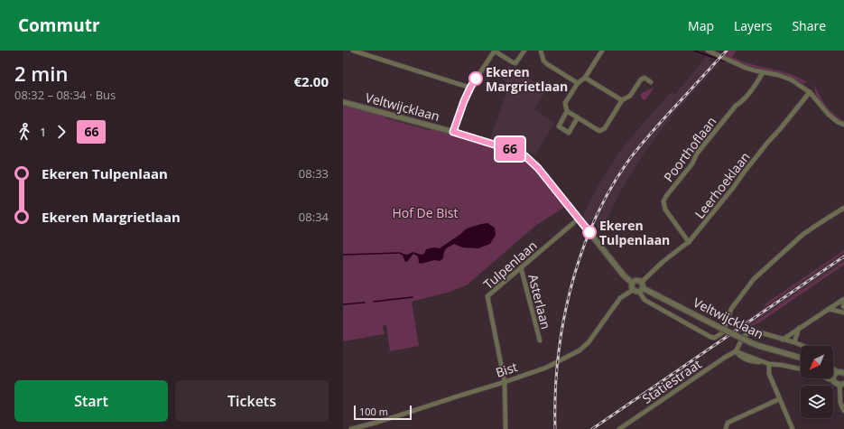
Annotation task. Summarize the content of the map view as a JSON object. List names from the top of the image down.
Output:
{
  "streets": {
    "street": [
      "Veltwijcklaan",
      "Poorthoflaan",
      "Leerhoeklaan",
      "Tulpenlaan",
      "Asterlaan",
      "Bist",
      "Statiestraat"
    ]
  },
  "crossings": [
    ["Veltwijcklaan", "Leerhoeklaan"],
    ["Veltwijcklaan", "Tulpenlaan"],
    ["Veltwijcklaan", "Bist"],
    ["Poorthoflaan", "Leerhoeklaan"],
    ["Leerhoeklaan", "Bist"],
    ["Tulpenlaan", "Asterlaan"],
    ["Tulpenlaan", "Bist"]
  ],
  "parks": ["Hof De Bist"],
  "places": ["Ekeren Margrietlaan", "Ekeren Tulpenlaan"],
  "lines": ["bus line 66"],
  "scale_bar": "100 m",
  "north": "bottom left",
  "page": {
    "header": "Commutr",
    "nav": ["Map", "Layers", "Share"],
    "heading": ["2 min", "08:32 – 08:34 · Bus", "€2.00"],
    "on_map": "66",
    "legs": ["1", "66"],
    "list": [
      {
        "name": "Ekeren Tulpenlaan",
        "value": "08:33"
      },
      {
        "name": "Ekeren Margrietlaan",
        "value": "08:34"
      }
    ],
    "buttons": ["Start", "Tickets"],
    "scale": "100 m"
  }
}
